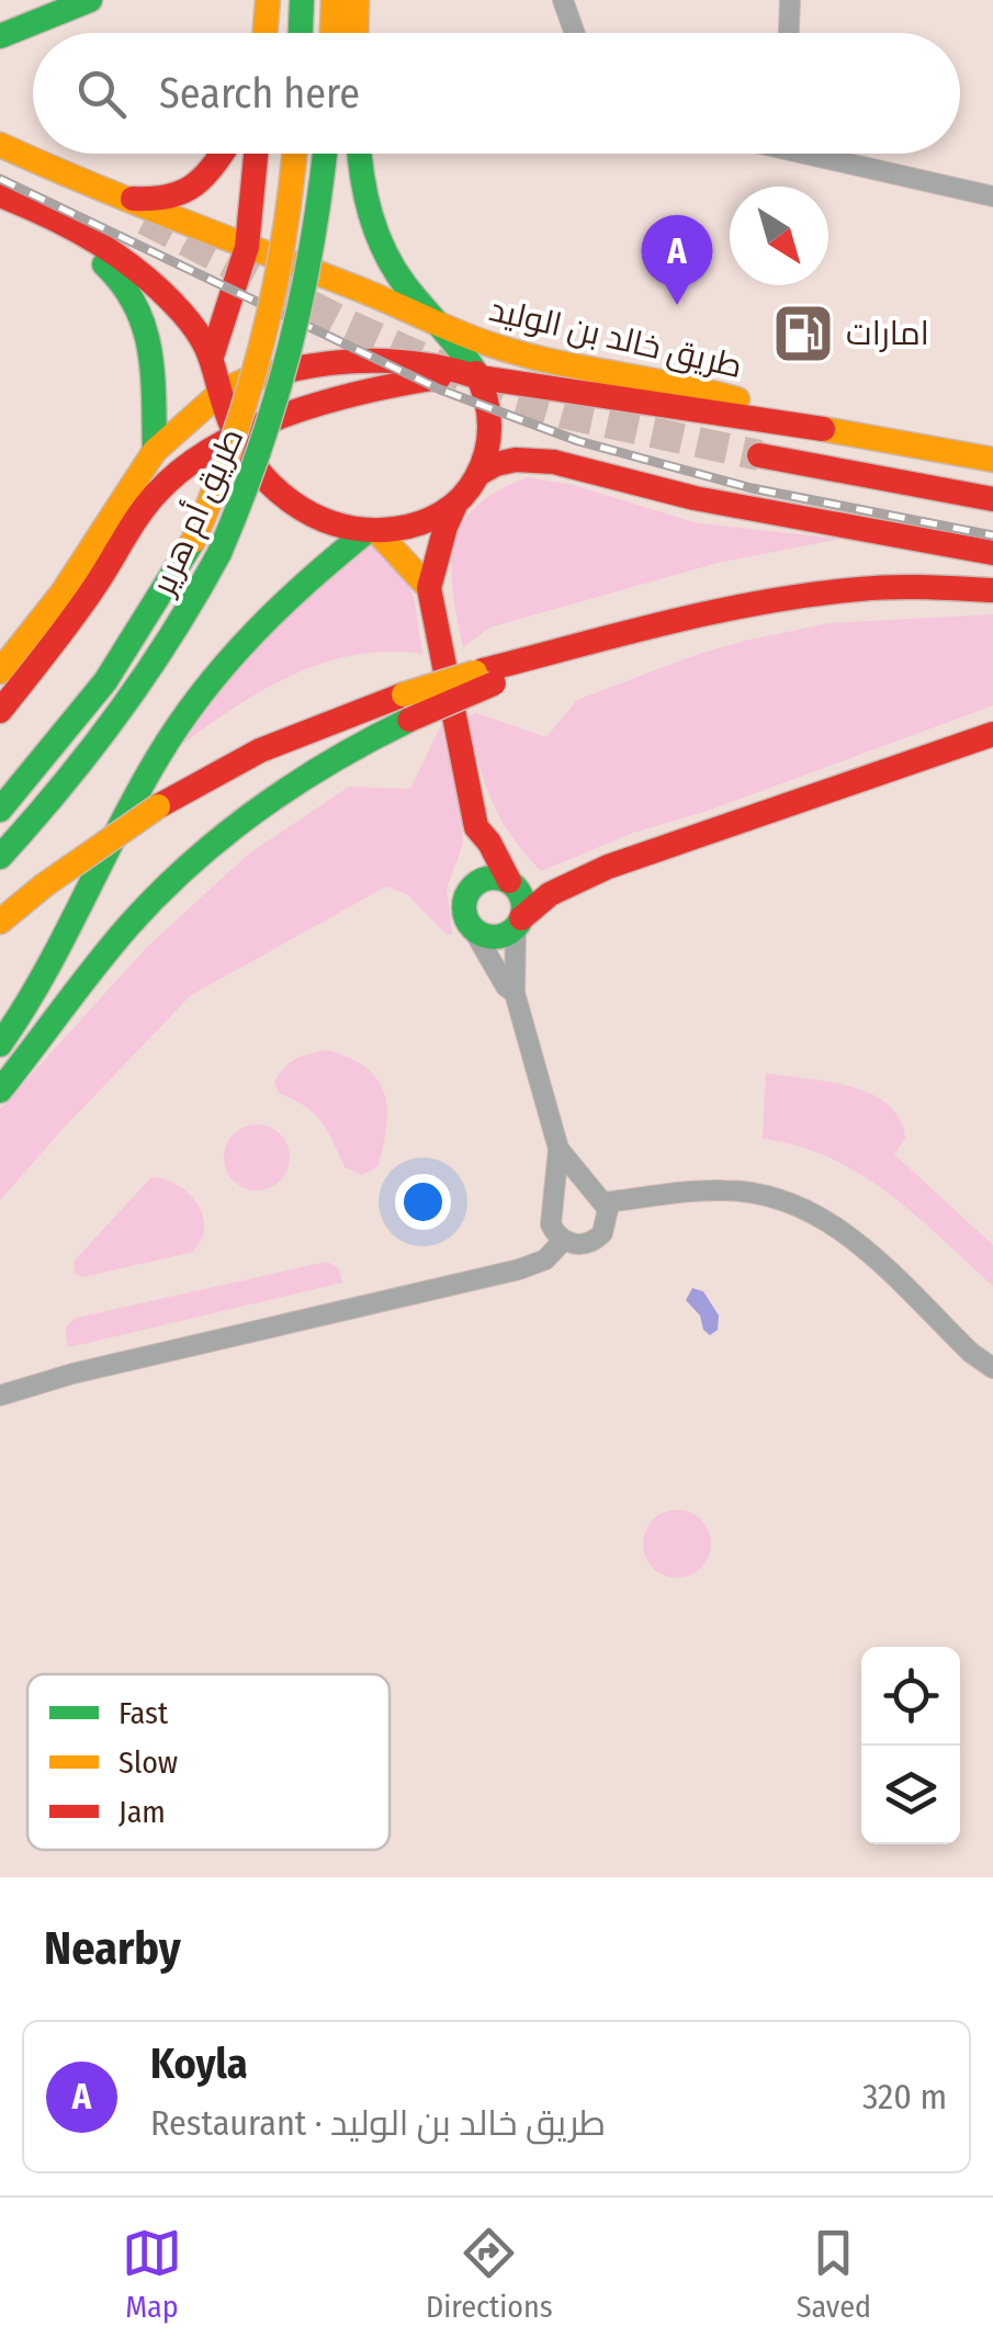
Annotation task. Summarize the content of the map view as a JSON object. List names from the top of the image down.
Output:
{
  "streets": {
    "main road": ["طريق خالد بن الوليد", "طريق أم هرير"]
  },
  "places": {
    "fuel station": ["امارات"]
  },
  "legend": ["Fast", "Slow", "Jam"],
  "north": "bottom right",
  "page": {
    "search": "Search here",
    "pins": "A",
    "heading": "Nearby",
    "list": [
      {
        "mark": "A",
        "name": "Koyla",
        "note": "Restaurant · طريق خالد بن الوليد",
        "value": "320 m"
      }
    ],
    "nav": ["Map", "Directions", "Saved"]
  }
}
